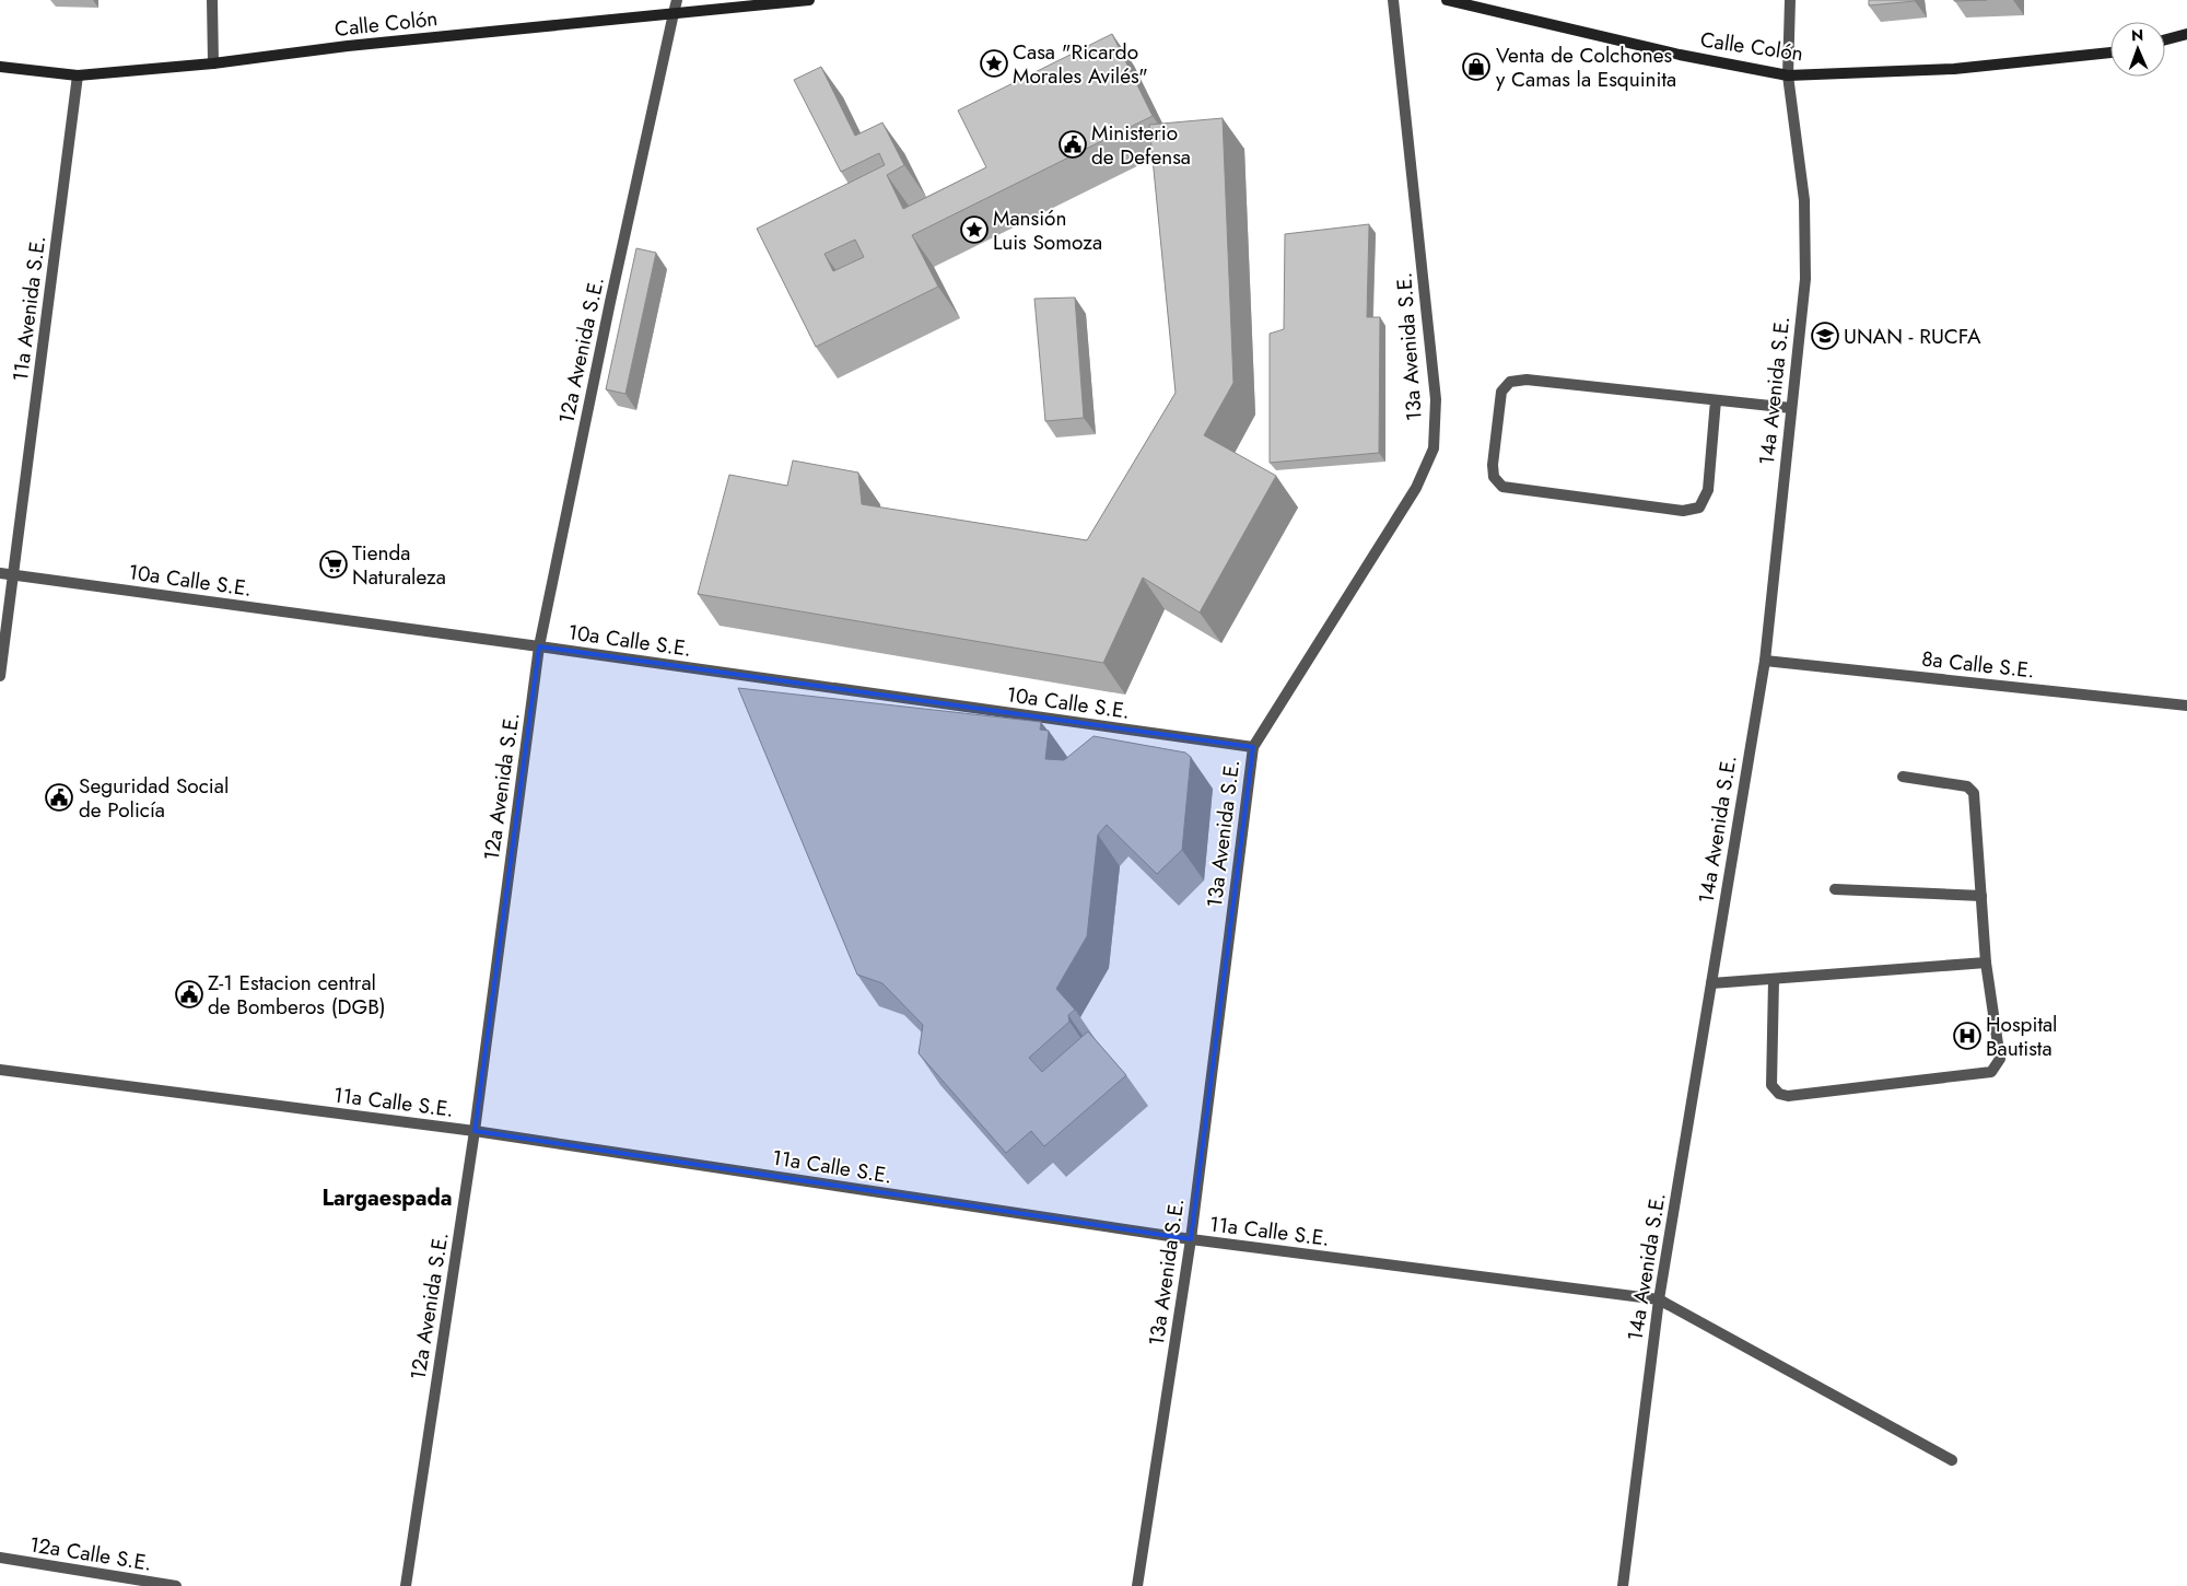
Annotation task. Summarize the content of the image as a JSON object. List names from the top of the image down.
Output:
{
  "streets": {
    "main road": ["Calle Colón"],
    "street": [
      "11a Avenida S.E.",
      "13a Avenida S.E.",
      "12a Avenida S.E.",
      "14a Avenida S.E.",
      "10a Calle S.E.",
      "8a Calle S.E.",
      "11a Calle S.E.",
      "12a Calle S.E."
    ]
  },
  "crossings": [
    ["Calle Colón", "11a Avenida S.E."],
    ["Calle Colón", "12a Avenida S.E."],
    ["Calle Colón", "14a Avenida S.E."],
    ["11a Avenida S.E.", "10a Calle S.E."],
    ["13a Avenida S.E.", "10a Calle S.E."],
    ["13a Avenida S.E.", "11a Calle S.E."],
    ["12a Avenida S.E.", "10a Calle S.E."],
    ["12a Avenida S.E.", "11a Calle S.E."],
    ["14a Avenida S.E.", "8a Calle S.E."],
    ["14a Avenida S.E.", "11a Calle S.E."]
  ],
  "districts": ["Largaespada"],
  "places": {
    "place": ["Casa \"Ricardo Morales Avilés\"", "Mansión Luis Somoza"],
    "shop": ["Venta de Colchones y Camas la Esquinita"],
    "public building": ["Ministerio de Defensa", "Seguridad Social de Policía", "Z-1 Estacion central de Bomberos (DGB)"],
    "school or university": ["UNAN - RUCFA"],
    "supermarket": ["Tienda Naturaleza"],
    "hospital": ["Hospital Bautista"]
  },
  "north": "top"
}
